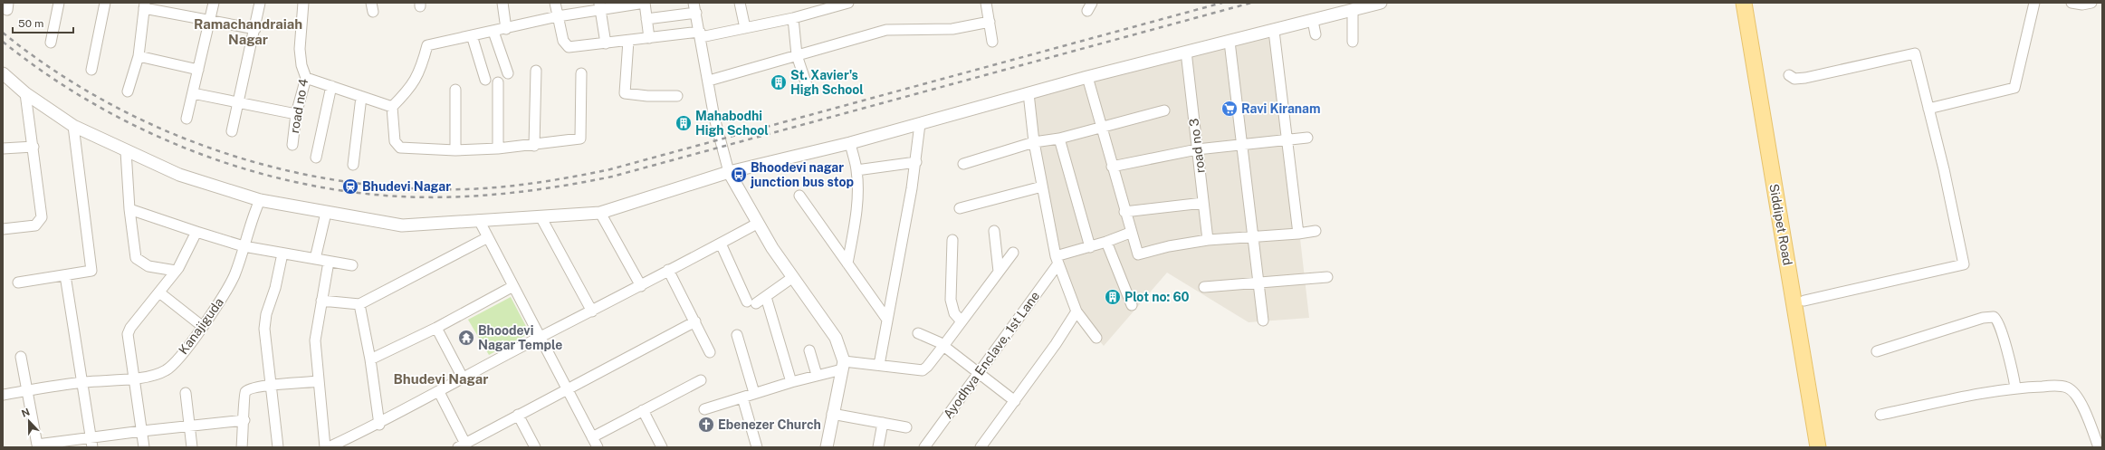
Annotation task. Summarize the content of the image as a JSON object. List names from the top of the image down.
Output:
{
  "streets": {
    "main road": ["Siddipet Road"],
    "street": [
      "road no 4",
      "road no 3",
      "Kanajiguda",
      "Ayodhya Enclave, 1st Lane"
    ]
  },
  "districts": ["Ramachandraiah Nagar", "Bhudevi Nagar"],
  "places": {
    "building": ["St. Xavier's High School", "Mahabodhi High School", "Plot no: 60"],
    "supermarket": ["Ravi Kiranam"],
    "bus stop": ["Bhoodevi nagar junction bus stop"],
    "station": ["Bhudevi Nagar"],
    "temple": ["Bhoodevi Nagar Temple"],
    "church": ["Ebenezer Church"]
  },
  "scale_bar": "50 m",
  "north": "top"
}
